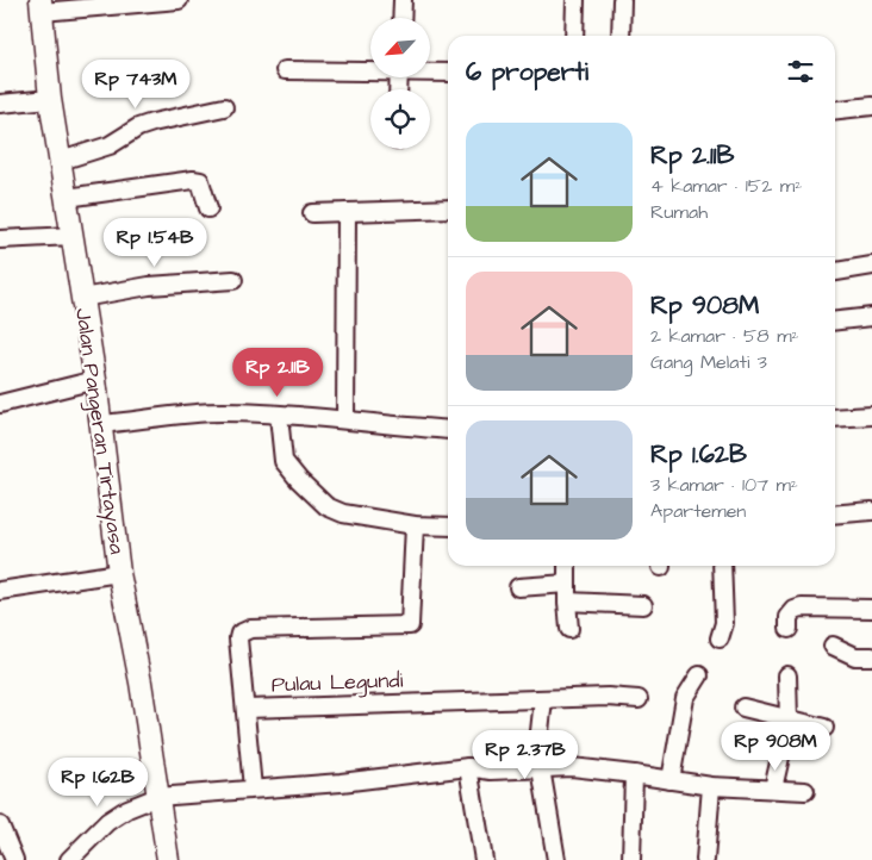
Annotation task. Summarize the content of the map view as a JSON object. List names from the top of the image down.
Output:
{
  "streets": {
    "main road": ["Jalan Pangeran Tirtayasa"],
    "street": ["Pulau Legundi"]
  },
  "north": "bottom left",
  "page": {
    "heading": "6 properti",
    "price": [
      "Rp 743M",
      "Rp 1.54B",
      "Rp 2.11B",
      "Rp 908M",
      "Rp 2.37B",
      "Rp 1.62B"
    ],
    "list": [
      {
        "name": "Rp 2.11B",
        "note": "4 kamar · 152 m² · Rumah"
      },
      {
        "name": "Rp 908M",
        "note": "2 kamar · 58 m² · Gang Melati 3"
      },
      {
        "name": "Rp 1.62B",
        "note": "3 kamar · 107 m² · Apartemen"
      }
    ]
  }
}
